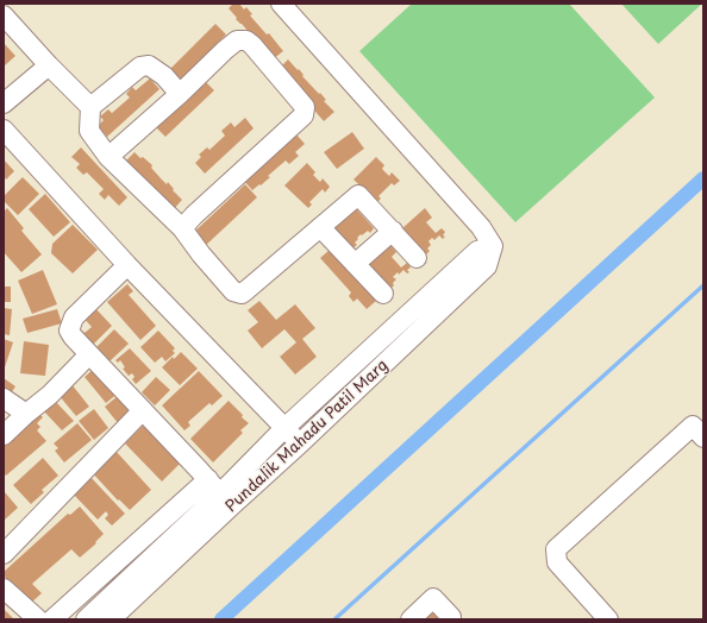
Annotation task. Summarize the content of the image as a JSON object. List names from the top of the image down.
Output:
{
  "streets": {
    "street": ["Pundalik Mahadu Patil Marg"]
  }
}
